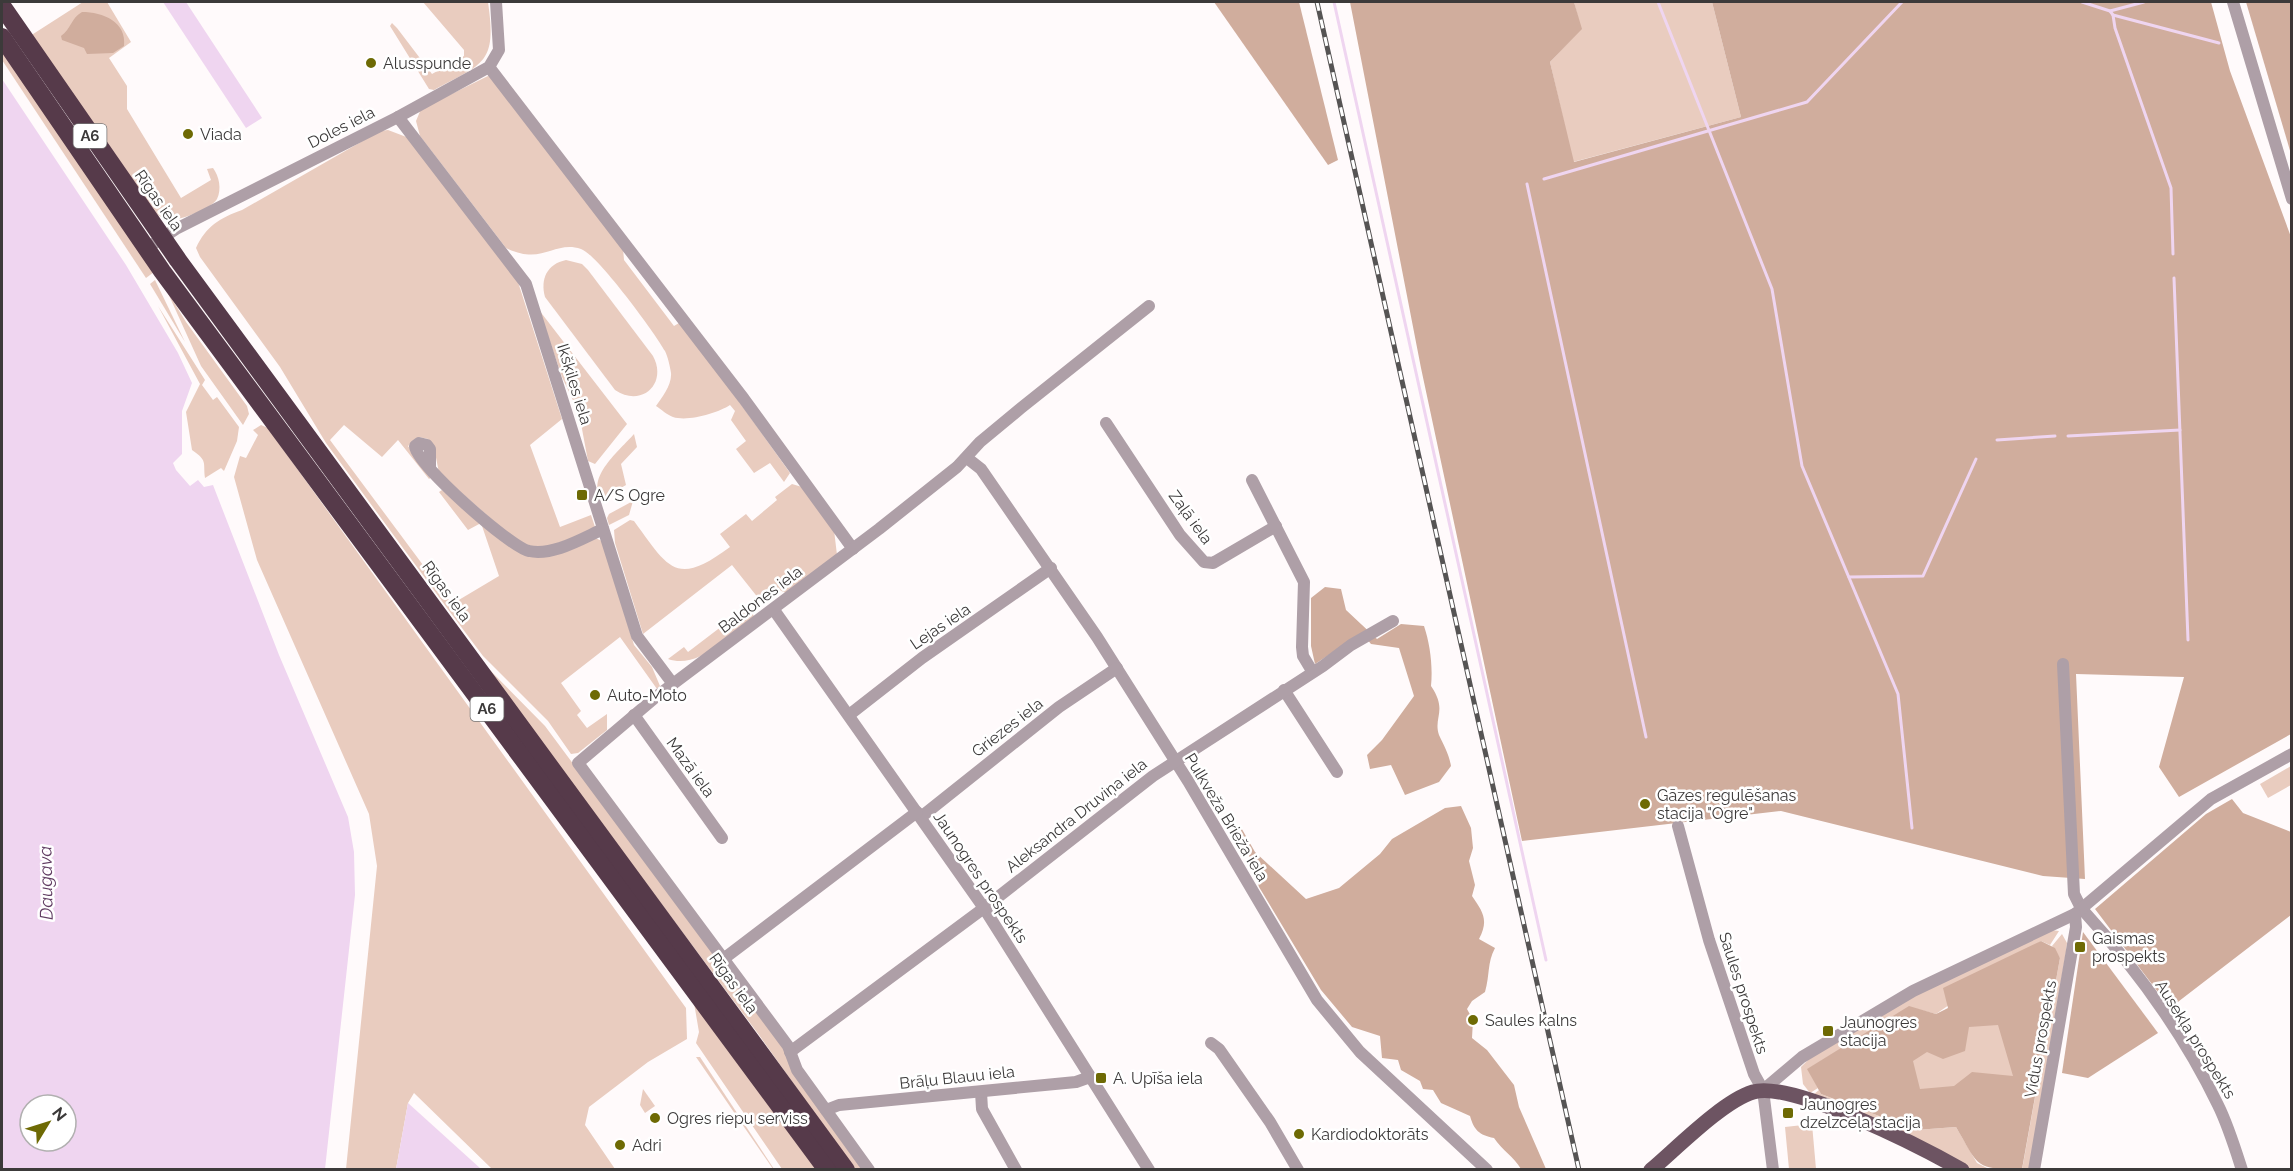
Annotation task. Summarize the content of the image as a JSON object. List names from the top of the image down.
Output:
{
  "streets": {
    "highway": ["A6", "Rīgas iela"],
    "street": [
      "Doles iela",
      "Ikšķiles iela",
      "Zaļā iela",
      "Baldones iela",
      "Lejas iela",
      "Griezes iela",
      "Mazā iela",
      "Aleksandra Druviņa iela",
      "Pulkveža Brieža iela",
      "Jaunogres prospekts",
      "Saules prospekts",
      "Vidus prospekts",
      "Ausekļa prospekts",
      "Brāļu Blauu iela"
    ]
  },
  "crossings": [
    ["Doles iela", "A6"],
    ["Doles iela", "Rīgas iela"],
    ["Doles iela", "Ikšķiles iela"],
    ["A6", "Rīgas iela"],
    ["Rīgas iela", "Baldones iela"],
    ["Rīgas iela", "Griezes iela"],
    ["Rīgas iela", "Aleksandra Druviņa iela"],
    ["Rīgas iela", "Brāļu Blauu iela"],
    ["Ikšķiles iela", "Baldones iela"],
    ["Baldones iela", "Griezes iela"],
    ["Baldones iela", "Mazā iela"],
    ["Baldones iela", "Pulkveža Brieža iela"],
    ["Baldones iela", "Jaunogres prospekts"],
    ["Lejas iela", "Pulkveža Brieža iela"],
    ["Lejas iela", "Jaunogres prospekts"],
    ["Griezes iela", "Pulkveža Brieža iela"],
    ["Griezes iela", "Jaunogres prospekts"],
    ["Aleksandra Druviņa iela", "Pulkveža Brieža iela"],
    ["Aleksandra Druviņa iela", "Jaunogres prospekts"],
    ["Jaunogres prospekts", "Brāļu Blauu iela"],
    ["Vidus prospekts", "Ausekļa prospekts"]
  ],
  "water": ["Daugava"],
  "places": {
    "other": [
      "Alusspunde",
      "Viada",
      "Auto-Moto",
      "Gāzes regulēšanas stacija \"Ogre\"",
      "Saules kalns",
      "Ogres riepu serviss",
      "Kardiodoktorāts",
      "Adri"
    ],
    "transit": [
      "A/S Ogre",
      "Gaismas prospekts",
      "Jaunogres stacija",
      "A. Upīša iela",
      "Jaunogres dzelzceļa stacija"
    ]
  },
  "north": "top right"
}
